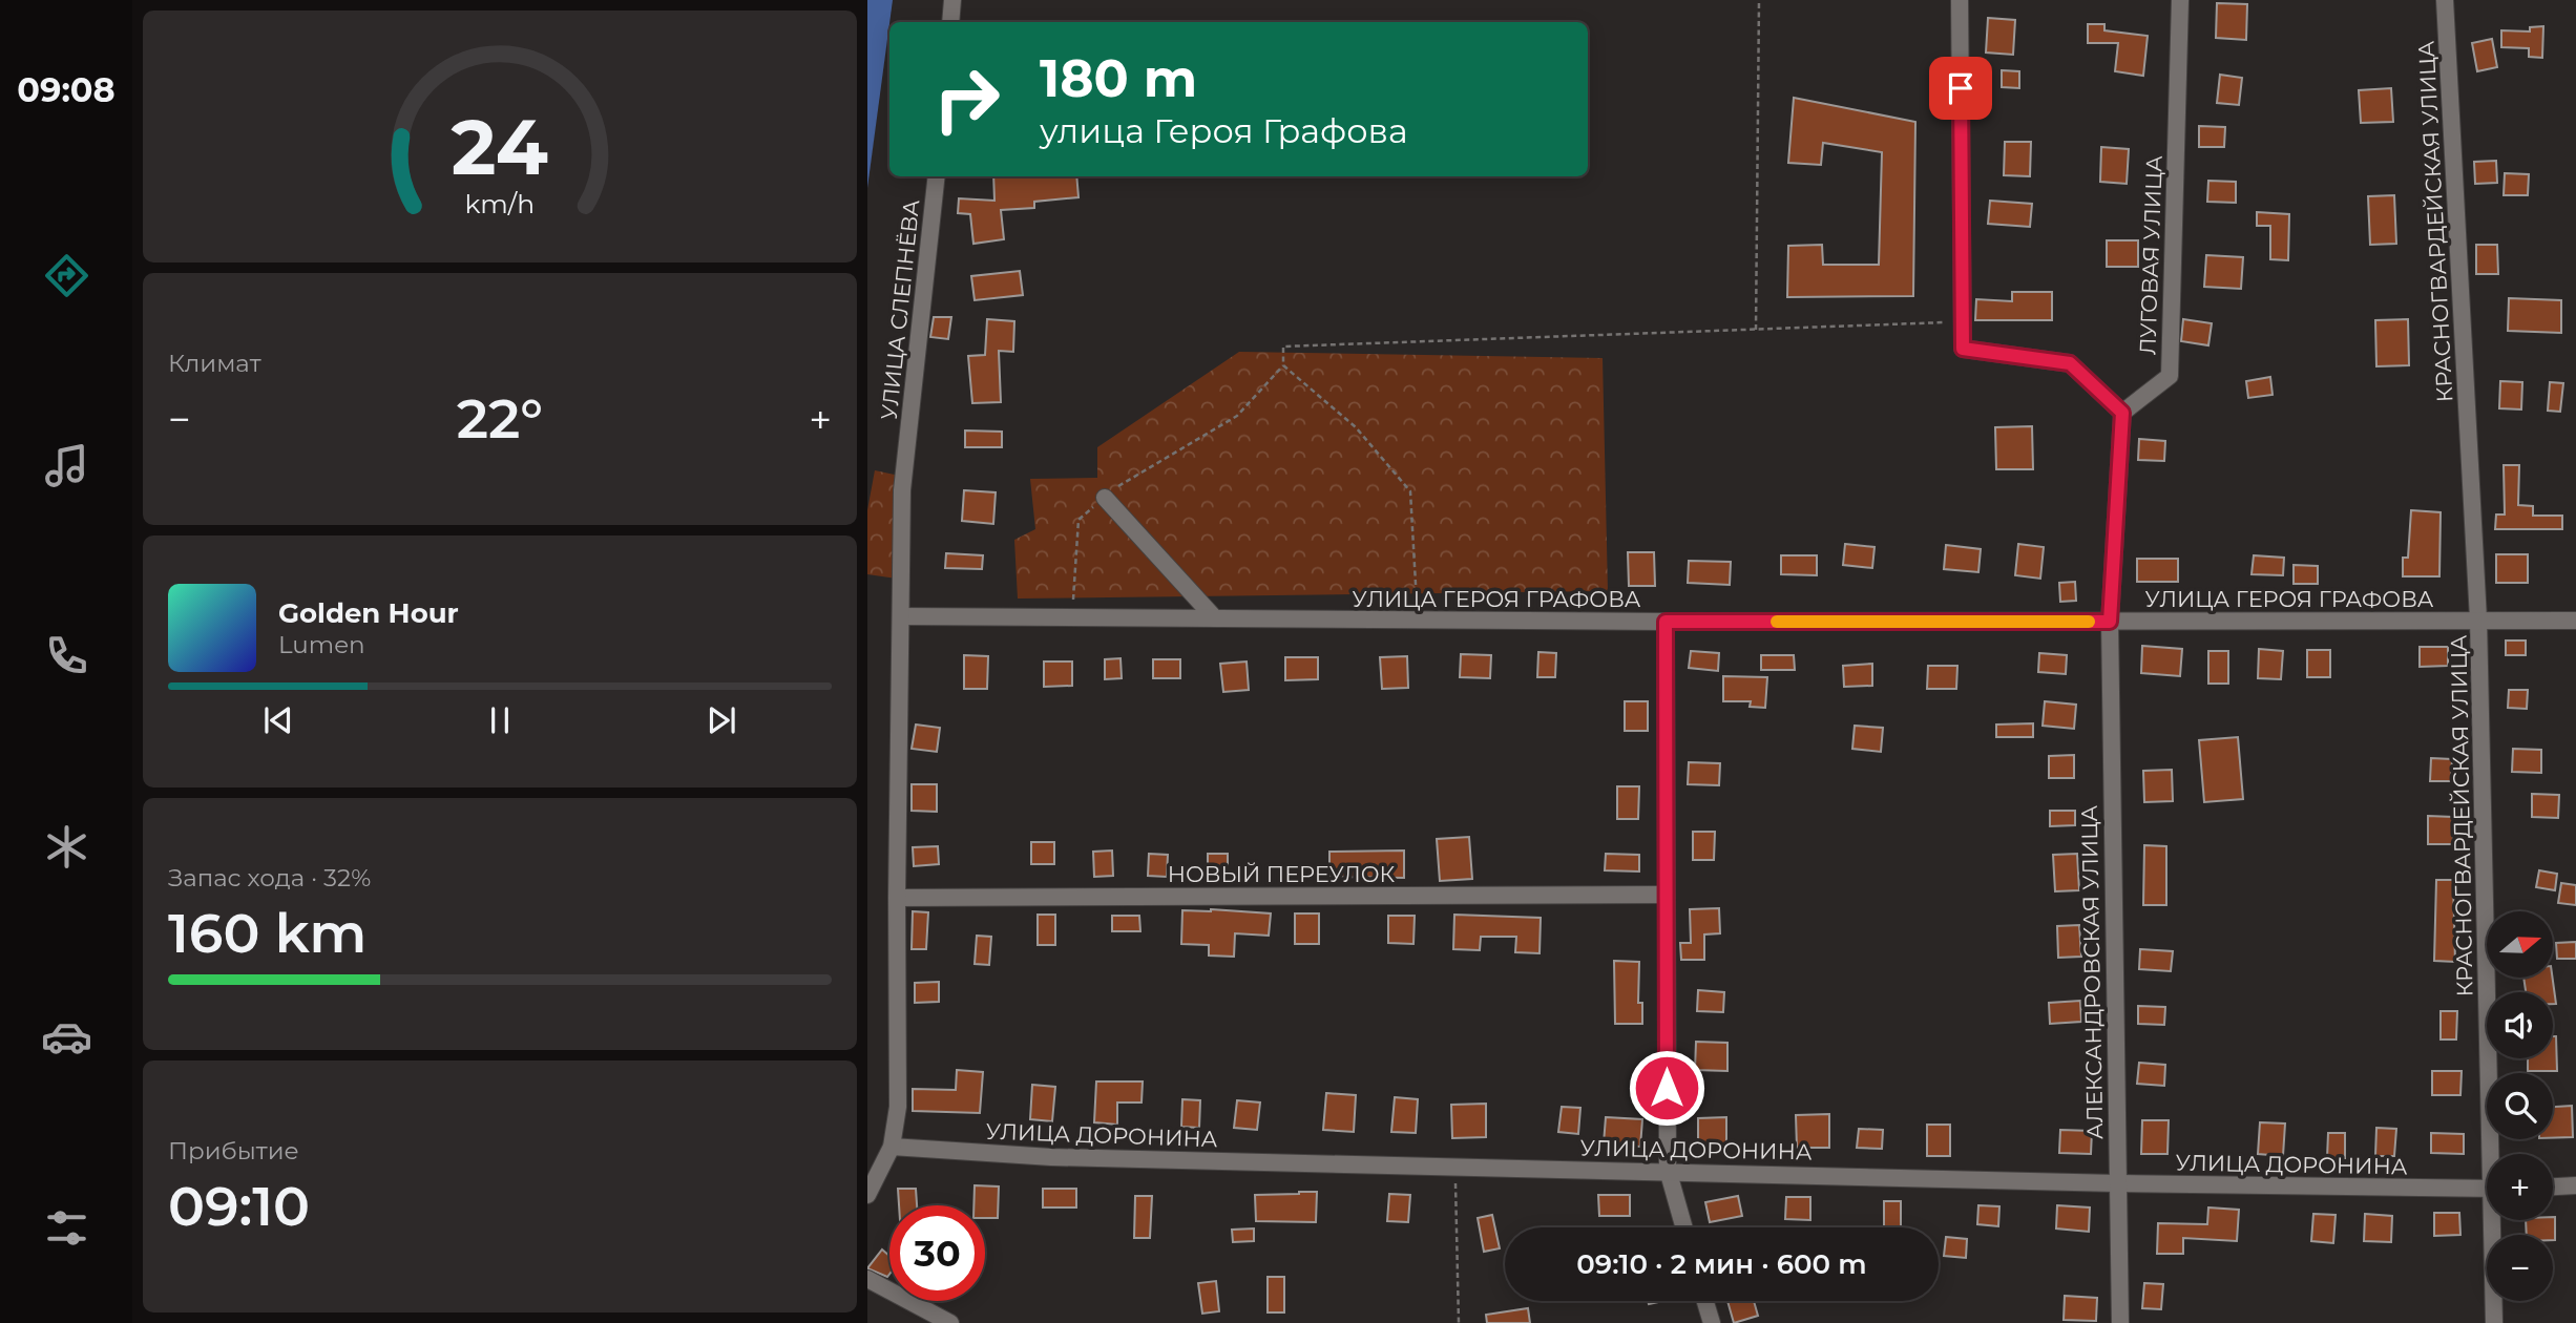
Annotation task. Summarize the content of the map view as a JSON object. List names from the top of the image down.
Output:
{
  "streets": {
    "street": [
      "КРАСНОГВАРДЕЙСКАЯ УЛИЦА",
      "ЛУГОВАЯ УЛИЦА",
      "УЛИЦА СЛЕПНЁВА",
      "УЛИЦА ГЕРОЯ ГРАФОВА",
      "НОВЫЙ ПЕРЕУЛОК",
      "АЛЕКСАНДРОВСКАЯ УЛИЦА",
      "УЛИЦА ДОРОНИНА"
    ]
  },
  "crossings": [
    ["КРАСНОГВАРДЕЙСКАЯ УЛИЦА", "УЛИЦА ГЕРОЯ ГРАФОВА"],
    ["УЛИЦА СЛЕПНЁВА", "УЛИЦА ГЕРОЯ ГРАФОВА"],
    ["УЛИЦА СЛЕПНЁВА", "НОВЫЙ ПЕРЕУЛОК"],
    ["УЛИЦА СЛЕПНЁВА", "УЛИЦА ДОРОНИНА"],
    ["УЛИЦА ГЕРОЯ ГРАФОВА", "АЛЕКСАНДРОВСКАЯ УЛИЦА"],
    ["АЛЕКСАНДРОВСКАЯ УЛИЦА", "УЛИЦА ДОРОНИНА"]
  ],
  "north": "right",
  "page": {
    "tabs": "09:08",
    "turn": ["180 m", "улица Героя Графова"],
    "tile": [
      "Климат",
      ["Запас хода · 32%", "160 km"],
      ["Прибытие", "09:10"]
    ],
    "heat": ["−", "22°", "+"],
    "song": ["Golden Hour", "Lumen"],
    "map_buttons": ["+", "−"],
    "limit": "30",
    "trip": "09:10 · 2 мин · 600 m",
    "gauge": ["24", "km/h"]
  }
}
